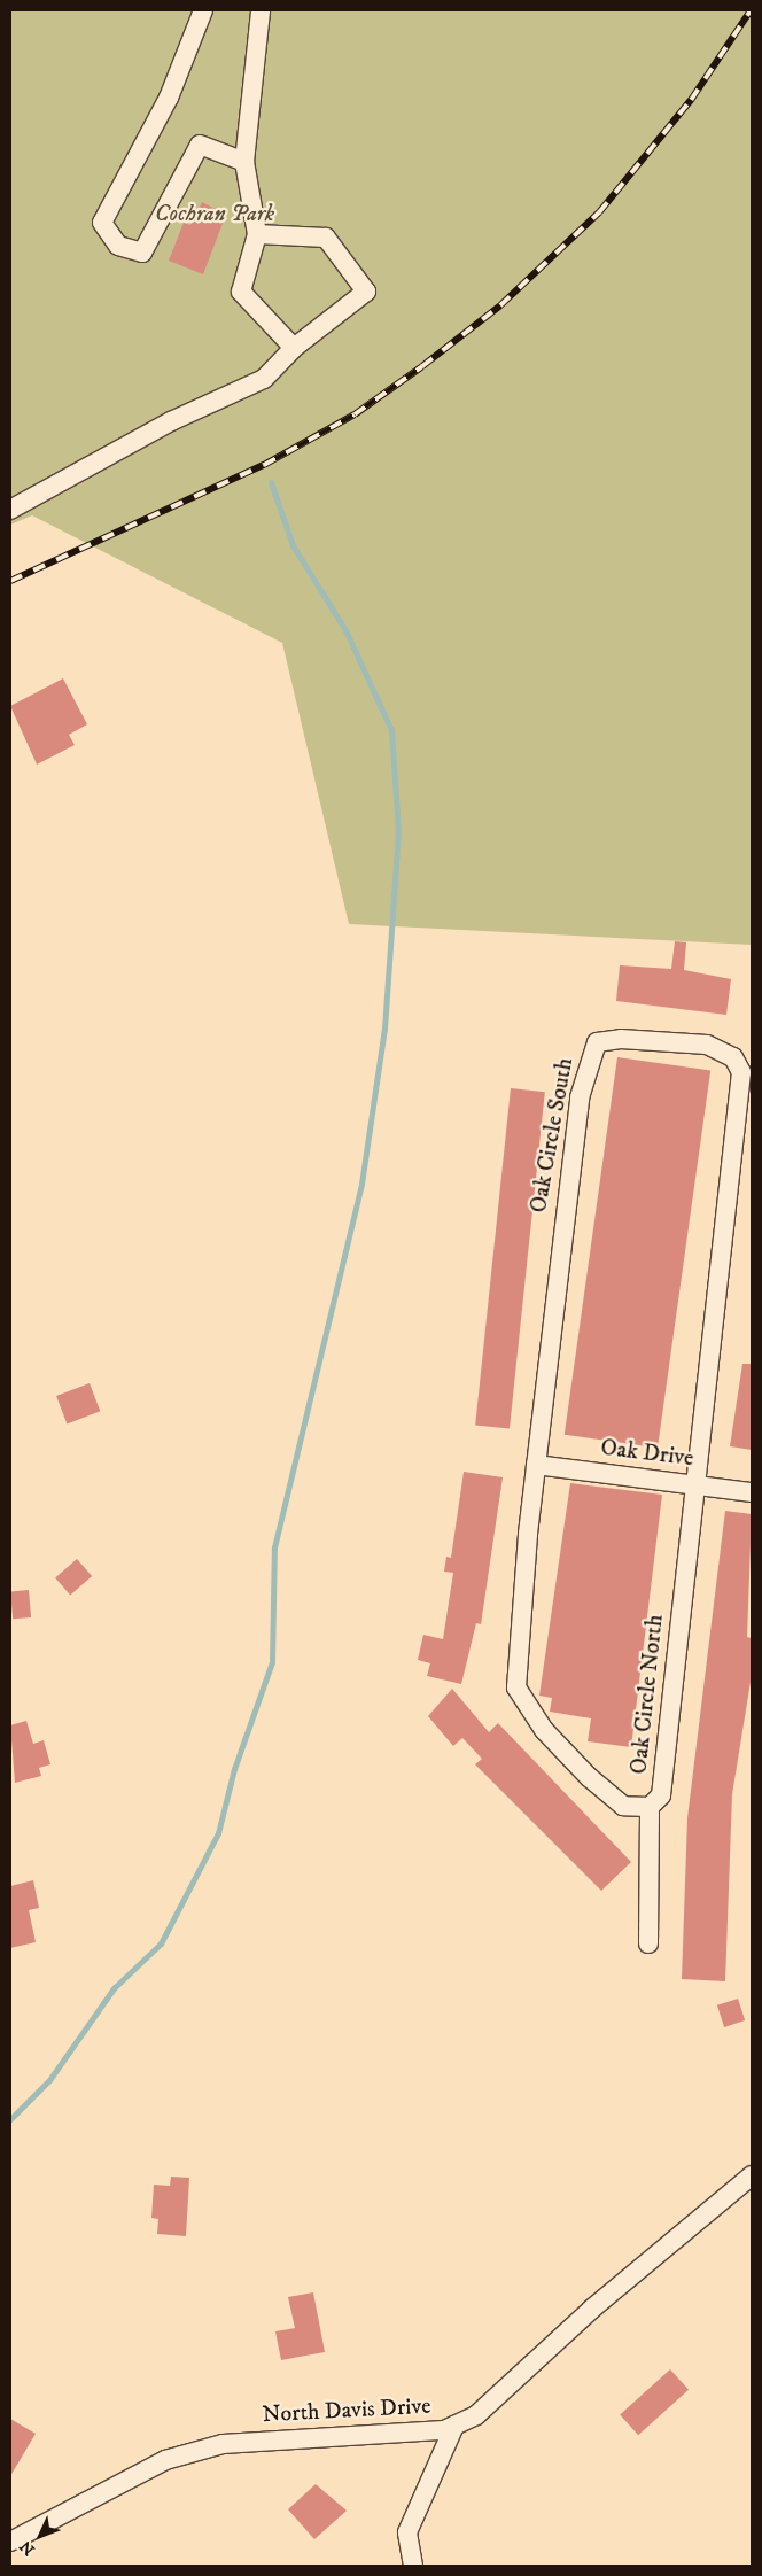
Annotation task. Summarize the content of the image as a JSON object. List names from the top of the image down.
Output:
{
  "streets": {
    "street": [
      "Oak Circle South",
      "Oak Drive",
      "Oak Circle North",
      "North Davis Drive"
    ]
  },
  "crossings": [
    ["Oak Circle South", "Oak Drive"],
    ["Oak Circle South", "Oak Circle North"],
    ["Oak Drive", "Oak Circle North"]
  ],
  "parks": ["Cochran Park"],
  "north": "bottom left"
}
